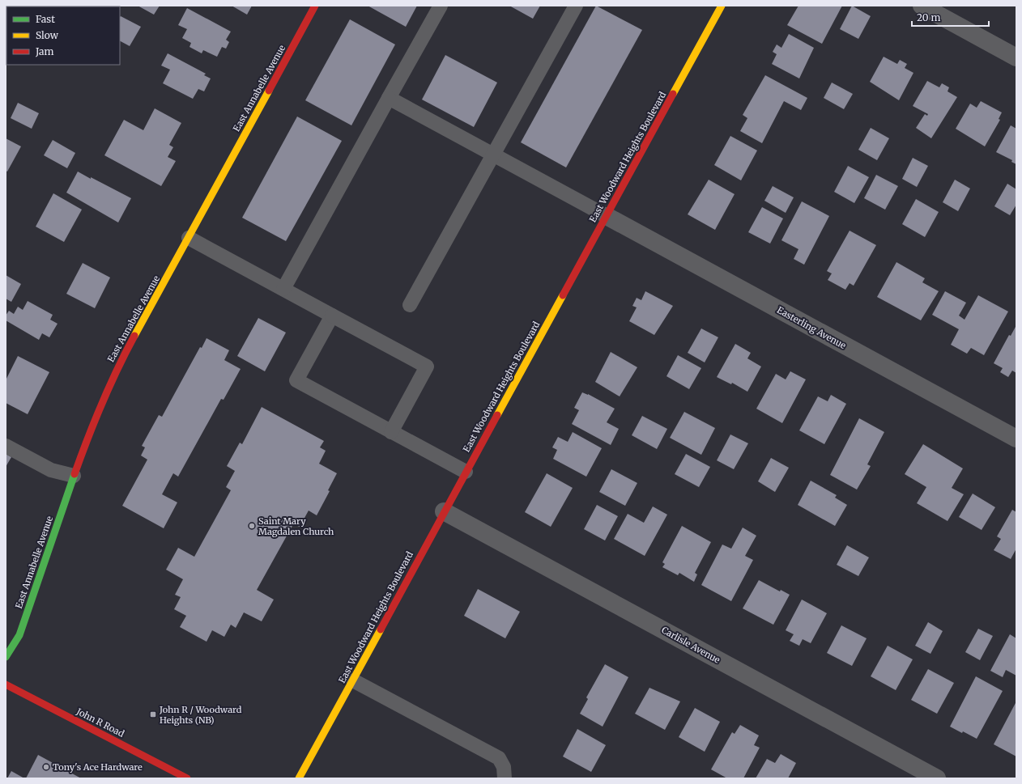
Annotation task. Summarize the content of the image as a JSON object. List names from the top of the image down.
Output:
{
  "streets": {
    "street": [
      "East Annabelle Avenue",
      "East Woodward Heights Boulevard",
      "Easterling Avenue",
      "Carlisle Avenue",
      "John R Road"
    ]
  },
  "crossings": [
    ["East Woodward Heights Boulevard", "Easterling Avenue"],
    ["East Woodward Heights Boulevard", "Carlisle Avenue"]
  ],
  "places": {
    "other": ["Saint Mary Magdalen Church", "Tony's Ace Hardware"],
    "transit": ["John R / Woodward Heights (NB)"]
  },
  "legend": ["Fast", "Slow", "Jam"],
  "scale_bar": "20 m"
}
